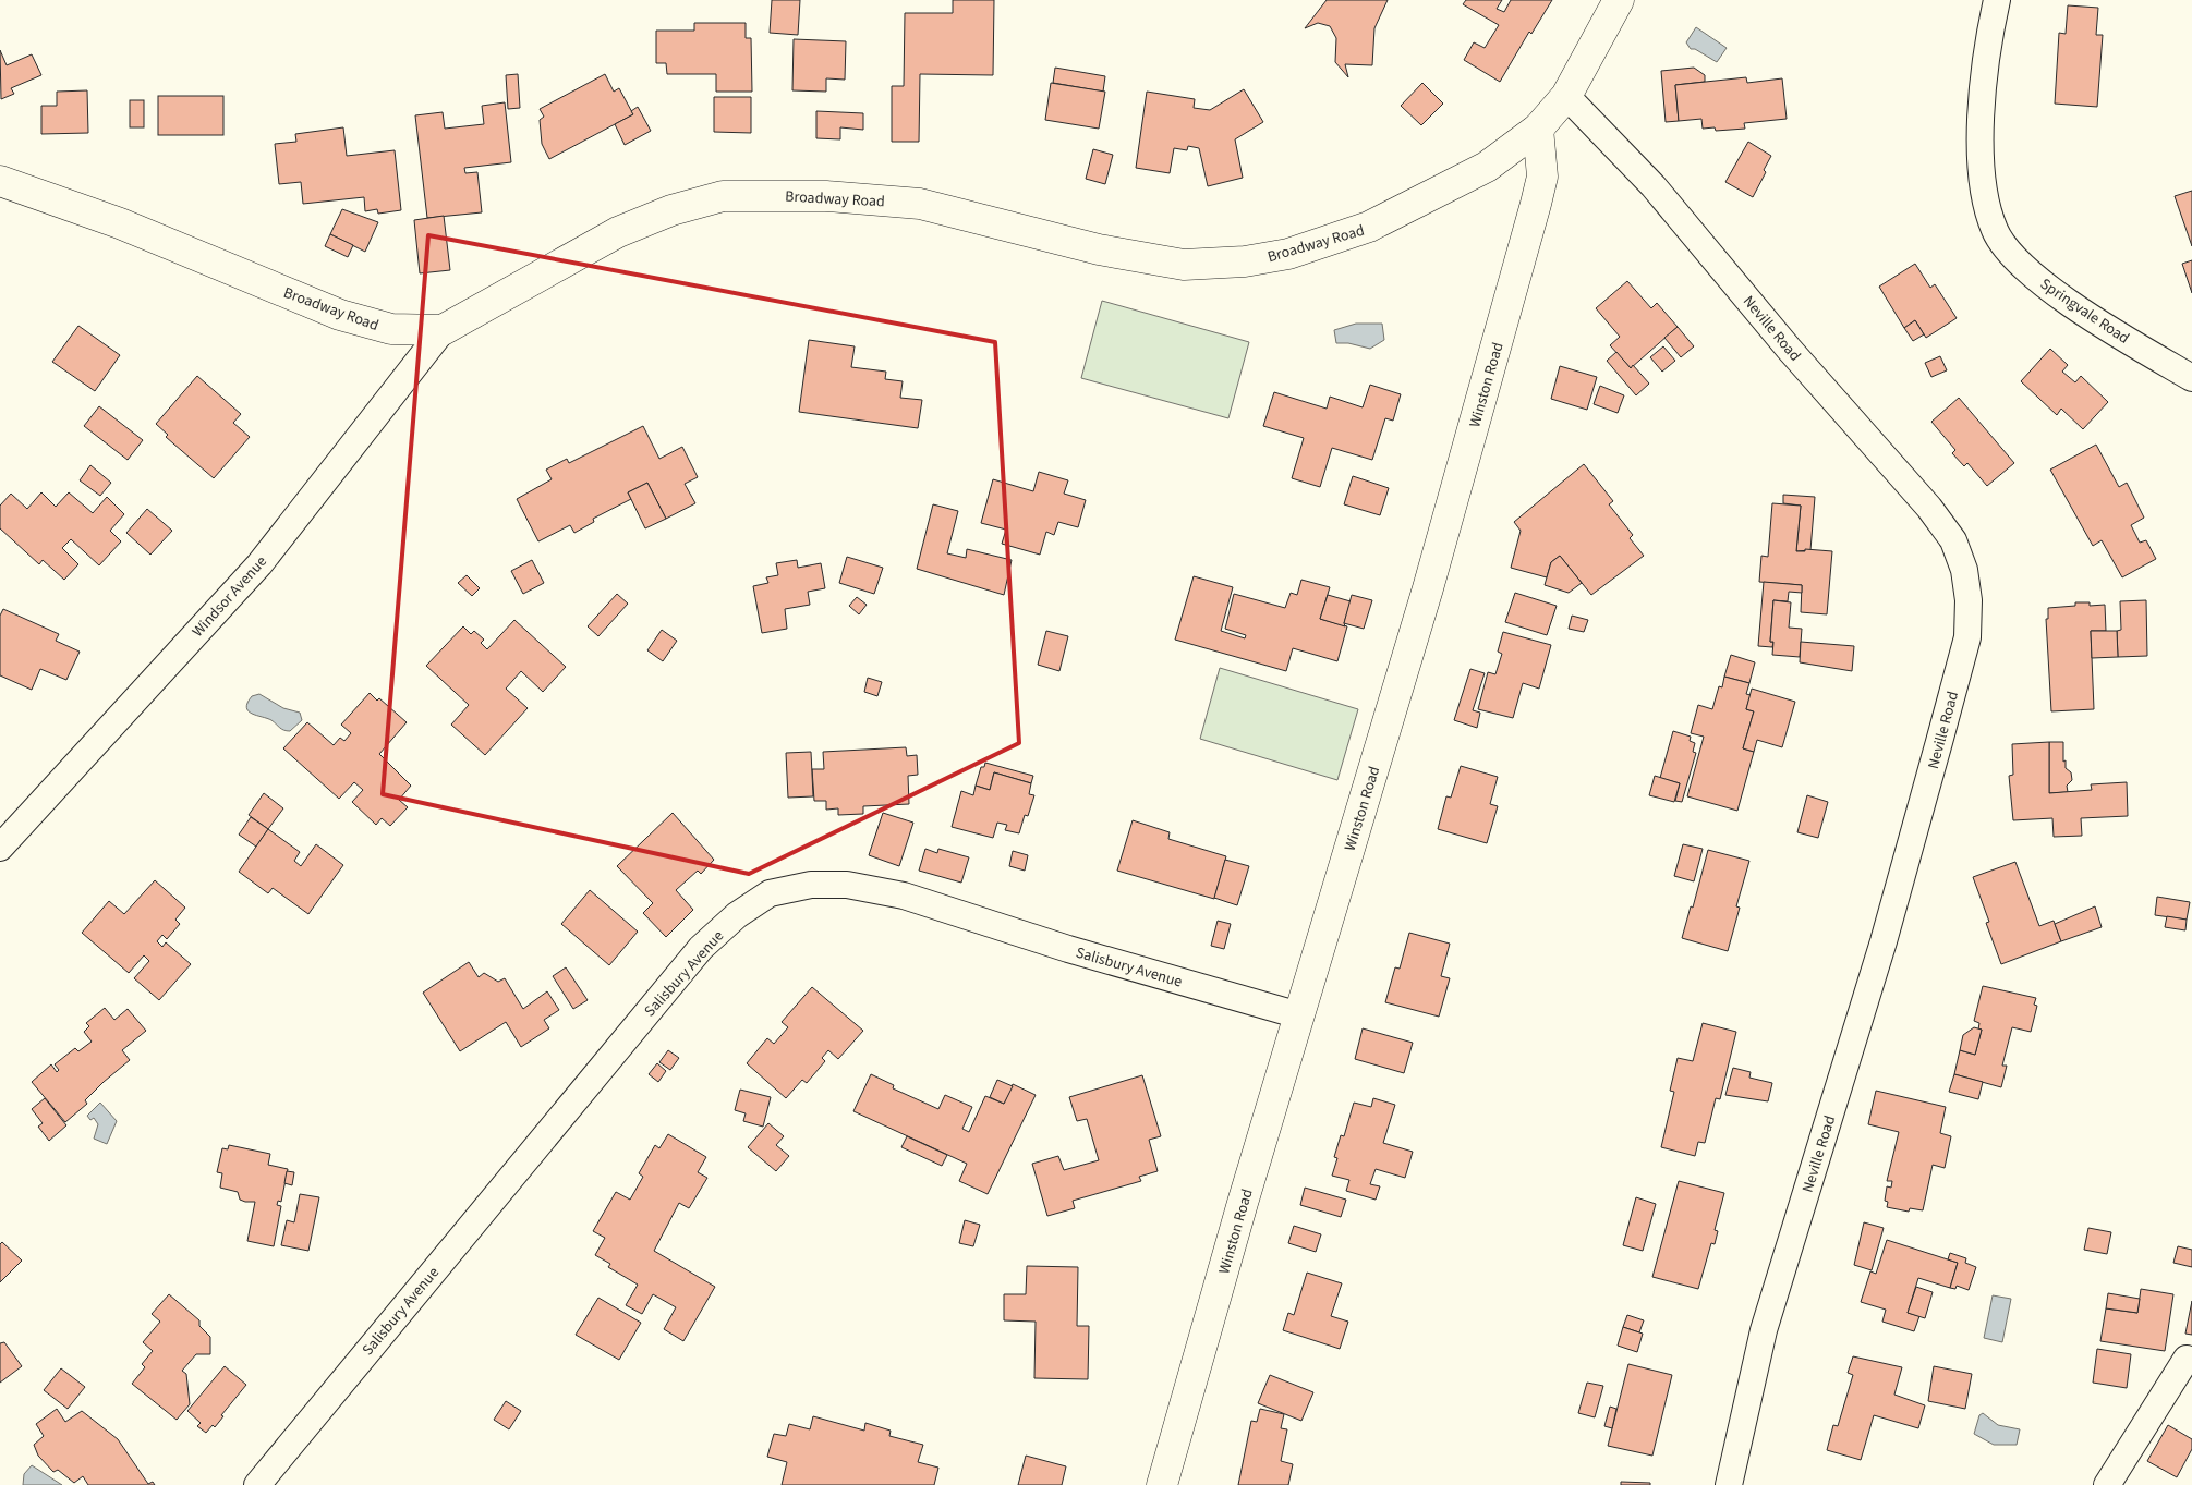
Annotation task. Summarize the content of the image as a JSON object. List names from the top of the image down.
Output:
{
  "streets": {
    "street": [
      "Broadway Road",
      "Springvale Road",
      "Neville Road",
      "Winston Road",
      "Windsor Avenue",
      "Salisbury Avenue"
    ]
  },
  "crossings": [
    ["Broadway Road", "Neville Road"],
    ["Broadway Road", "Winston Road"],
    ["Broadway Road", "Windsor Avenue"],
    ["Winston Road", "Salisbury Avenue"]
  ]
}
